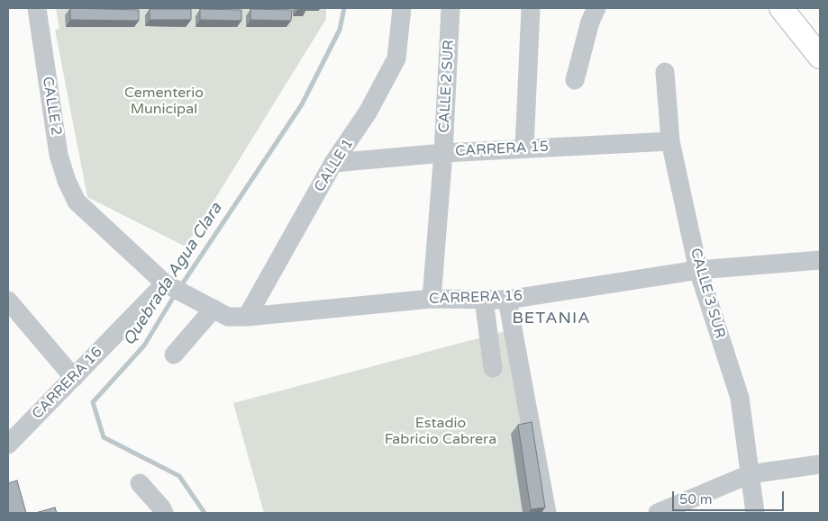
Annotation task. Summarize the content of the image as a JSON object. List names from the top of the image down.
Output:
{
  "streets": {
    "street": [
      "CALLE 2 SUR",
      "CALLE 2",
      "CARRERA 15",
      "CALLE 1",
      "CALLE 3 SUR",
      "CARRERA 16"
    ]
  },
  "crossings": [
    ["CALLE 2 SUR", "CARRERA 15"],
    ["CALLE 2 SUR", "CARRERA 16"],
    ["CALLE 2", "CARRERA 16"],
    ["CARRERA 15", "CALLE 1"],
    ["CARRERA 15", "CALLE 3 SUR"],
    ["CALLE 1", "CARRERA 16"],
    ["CALLE 3 SUR", "CARRERA 16"]
  ],
  "districts": ["BETANIA"],
  "water": ["Quebrada Agua Clara"],
  "parks": ["Cementerio Municipal", "Estadio Fabricio Cabrera"],
  "scale_bar": "50 m"
}
